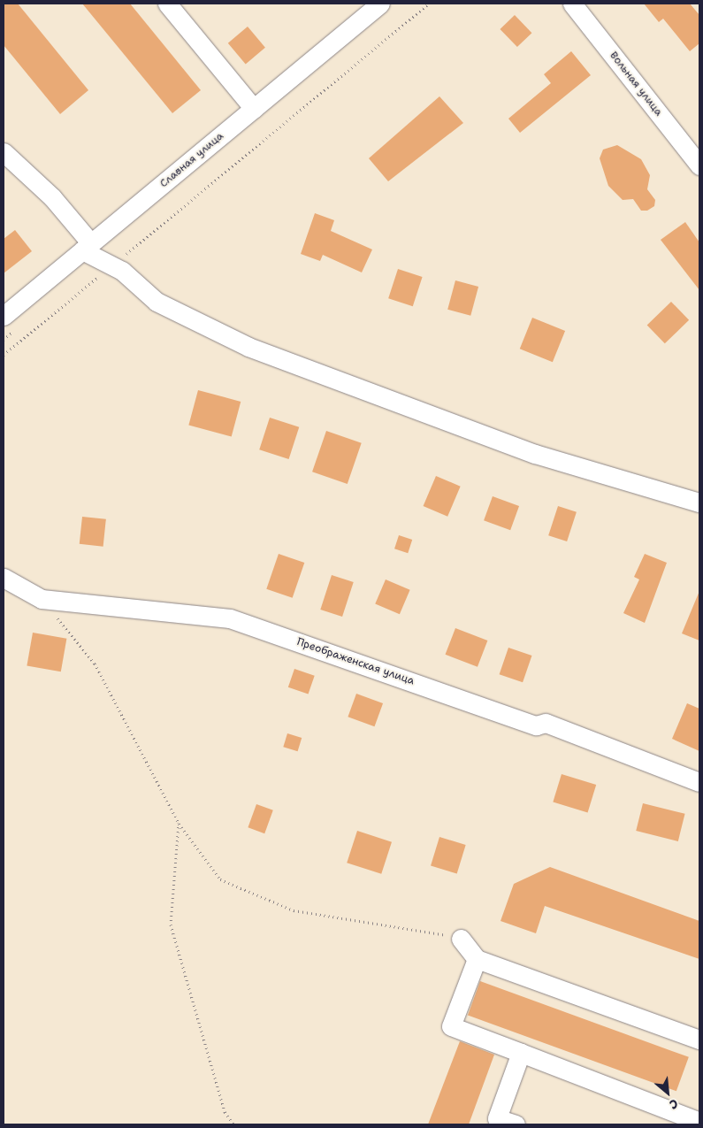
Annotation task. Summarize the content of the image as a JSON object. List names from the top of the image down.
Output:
{
  "streets": {
    "street": ["Вольная улица", "Славная улица", "Преображенская улица"]
  },
  "north": "bottom right"
}
